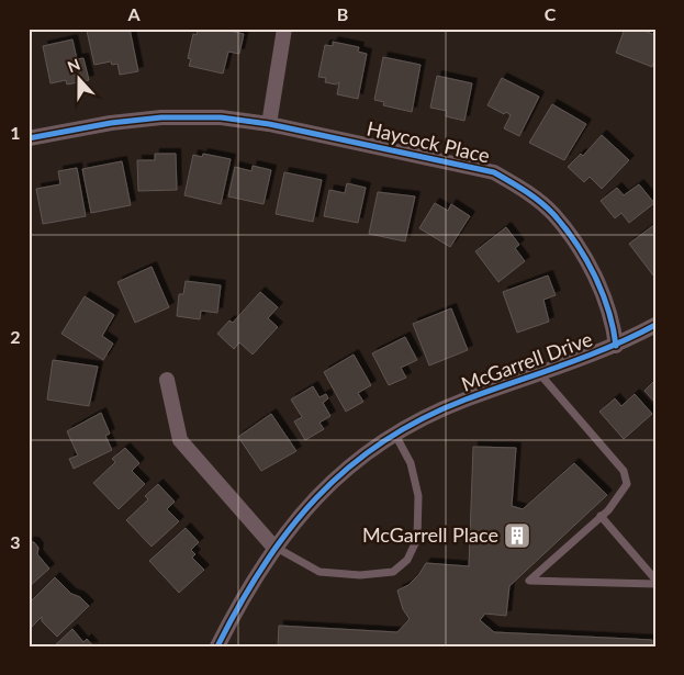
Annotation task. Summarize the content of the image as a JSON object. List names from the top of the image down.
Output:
{
  "streets": {
    "street": ["Haycock Place", "McGarrell Drive"]
  },
  "crossings": [
    ["Haycock Place", "McGarrell Drive"]
  ],
  "places": {
    "building": ["McGarrell Place"]
  },
  "north": "top",
  "grid": {
    "columns": ["A", "B", "C"],
    "rows": ["1", "2", "3"]
  }
}
